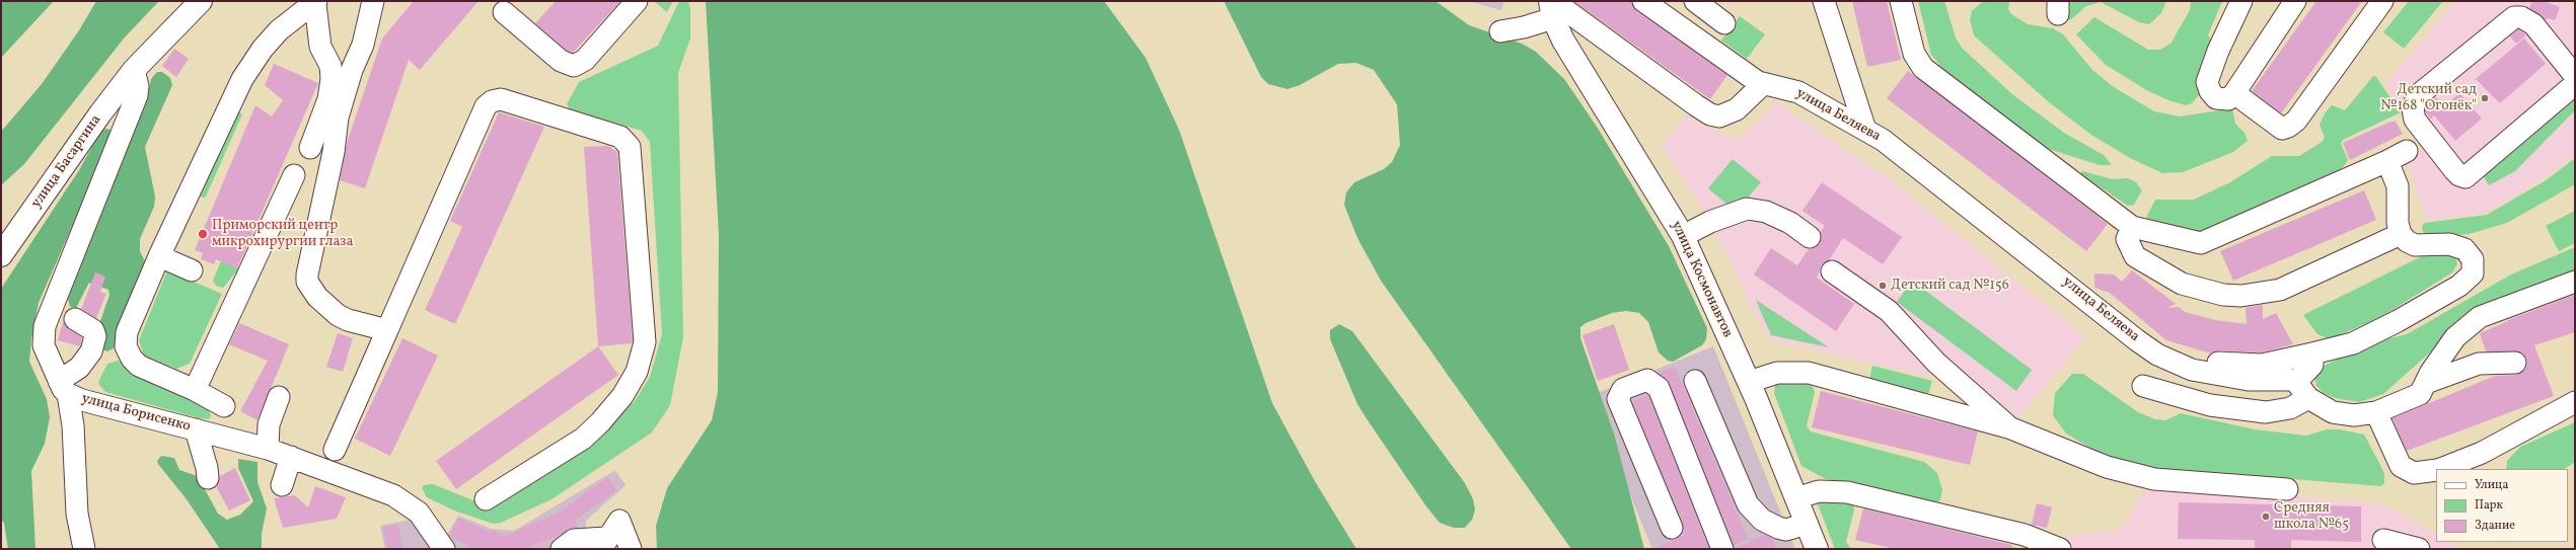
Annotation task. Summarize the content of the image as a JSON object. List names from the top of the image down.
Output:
{
  "streets": {
    "main road": ["улица Басаргина", "улица Космонавтов"],
    "street": ["улица Беляева", "улица Борисенко"]
  },
  "places": [
    "Детский сад №168 \"Огонёк\"",
    "Приморский центр микрохирургии глаза",
    "Детский сад №156",
    "Средняя школа №65"
  ],
  "legend": ["Улица", "Парк", "Здание"]
}
